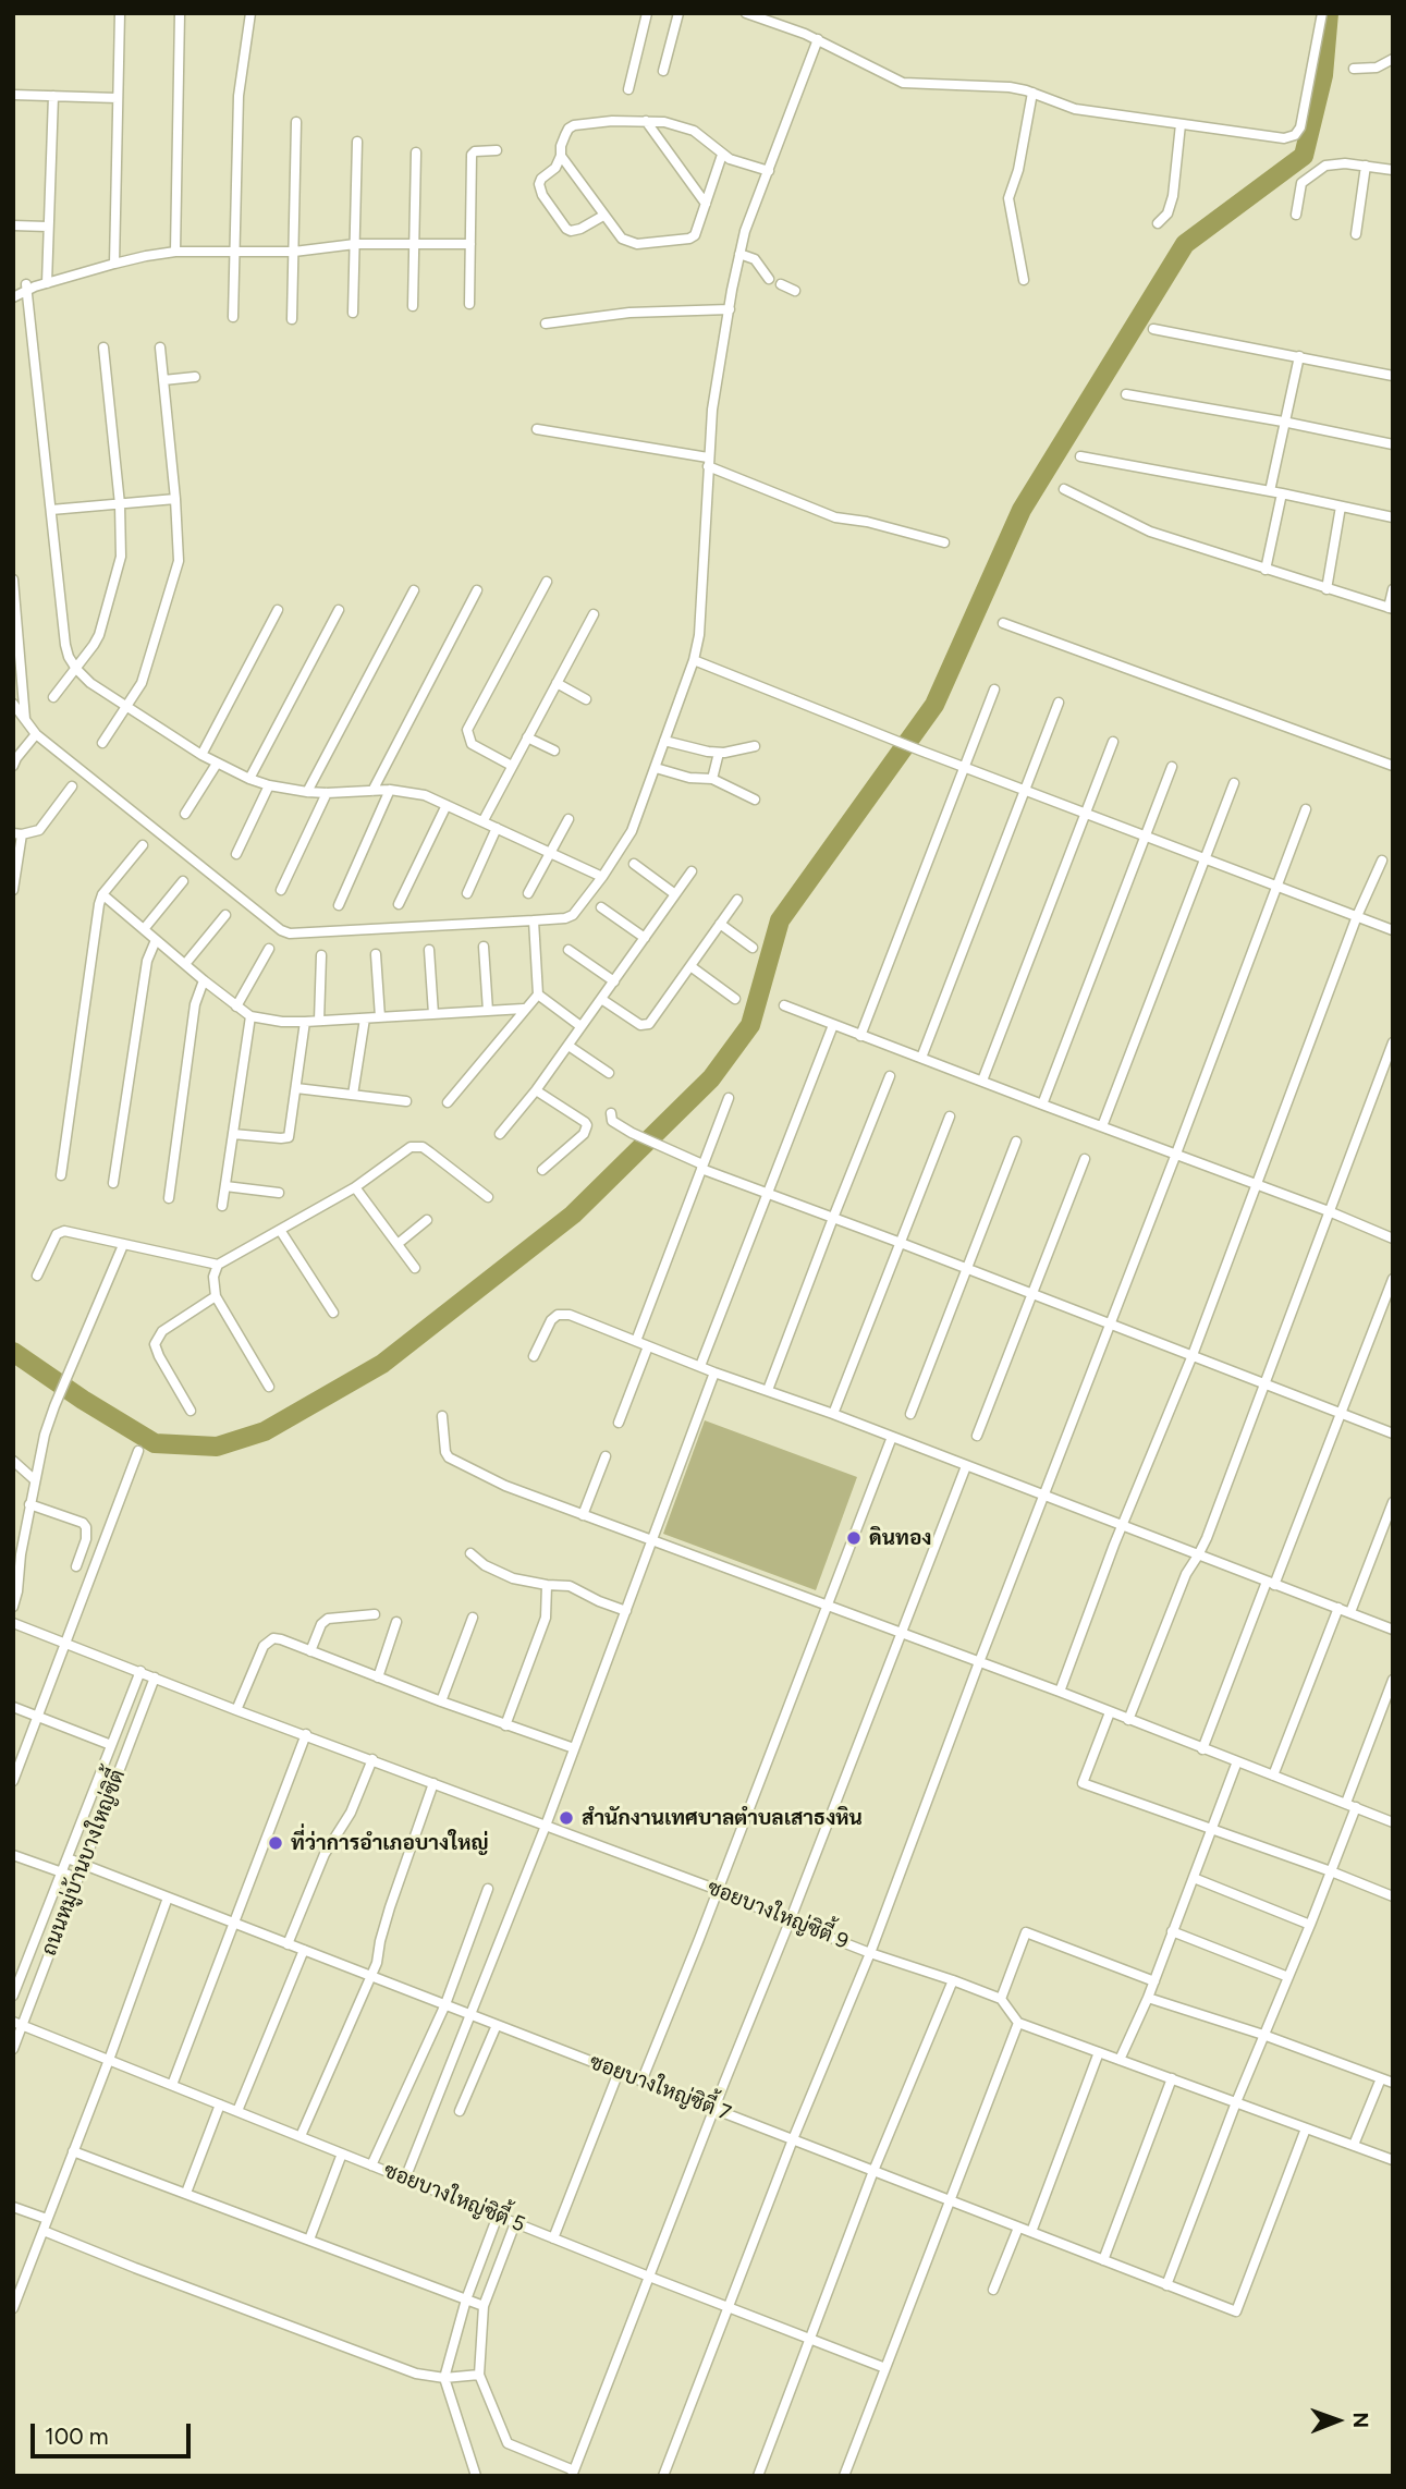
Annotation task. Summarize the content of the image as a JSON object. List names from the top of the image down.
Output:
{
  "streets": {
    "street": [
      "ถนนหมู่บ้านบางใหญ่ซิตี้",
      "ซอยบางใหญ่ซิตี้ 9",
      "ซอยบางใหญ่ซิตี้ 7",
      "ซอยบางใหญ่ซิตี้ 5"
    ]
  },
  "crossings": [
    ["ถนนหมู่บ้านบางใหญ่ซิตี้", "ซอยบางใหญ่ซิตี้ 9"],
    ["ถนนหมู่บ้านบางใหญ่ซิตี้", "ซอยบางใหญ่ซิตี้ 7"],
    ["ถนนหมู่บ้านบางใหญ่ซิตี้", "ซอยบางใหญ่ซิตี้ 5"]
  ],
  "places": ["ดินทอง", "สำนักงานเทศบาลตำบลเสาธงหิน", "ที่ว่าการอำเภอบางใหญ่"],
  "scale_bar": "100 m",
  "north": "right"
}
